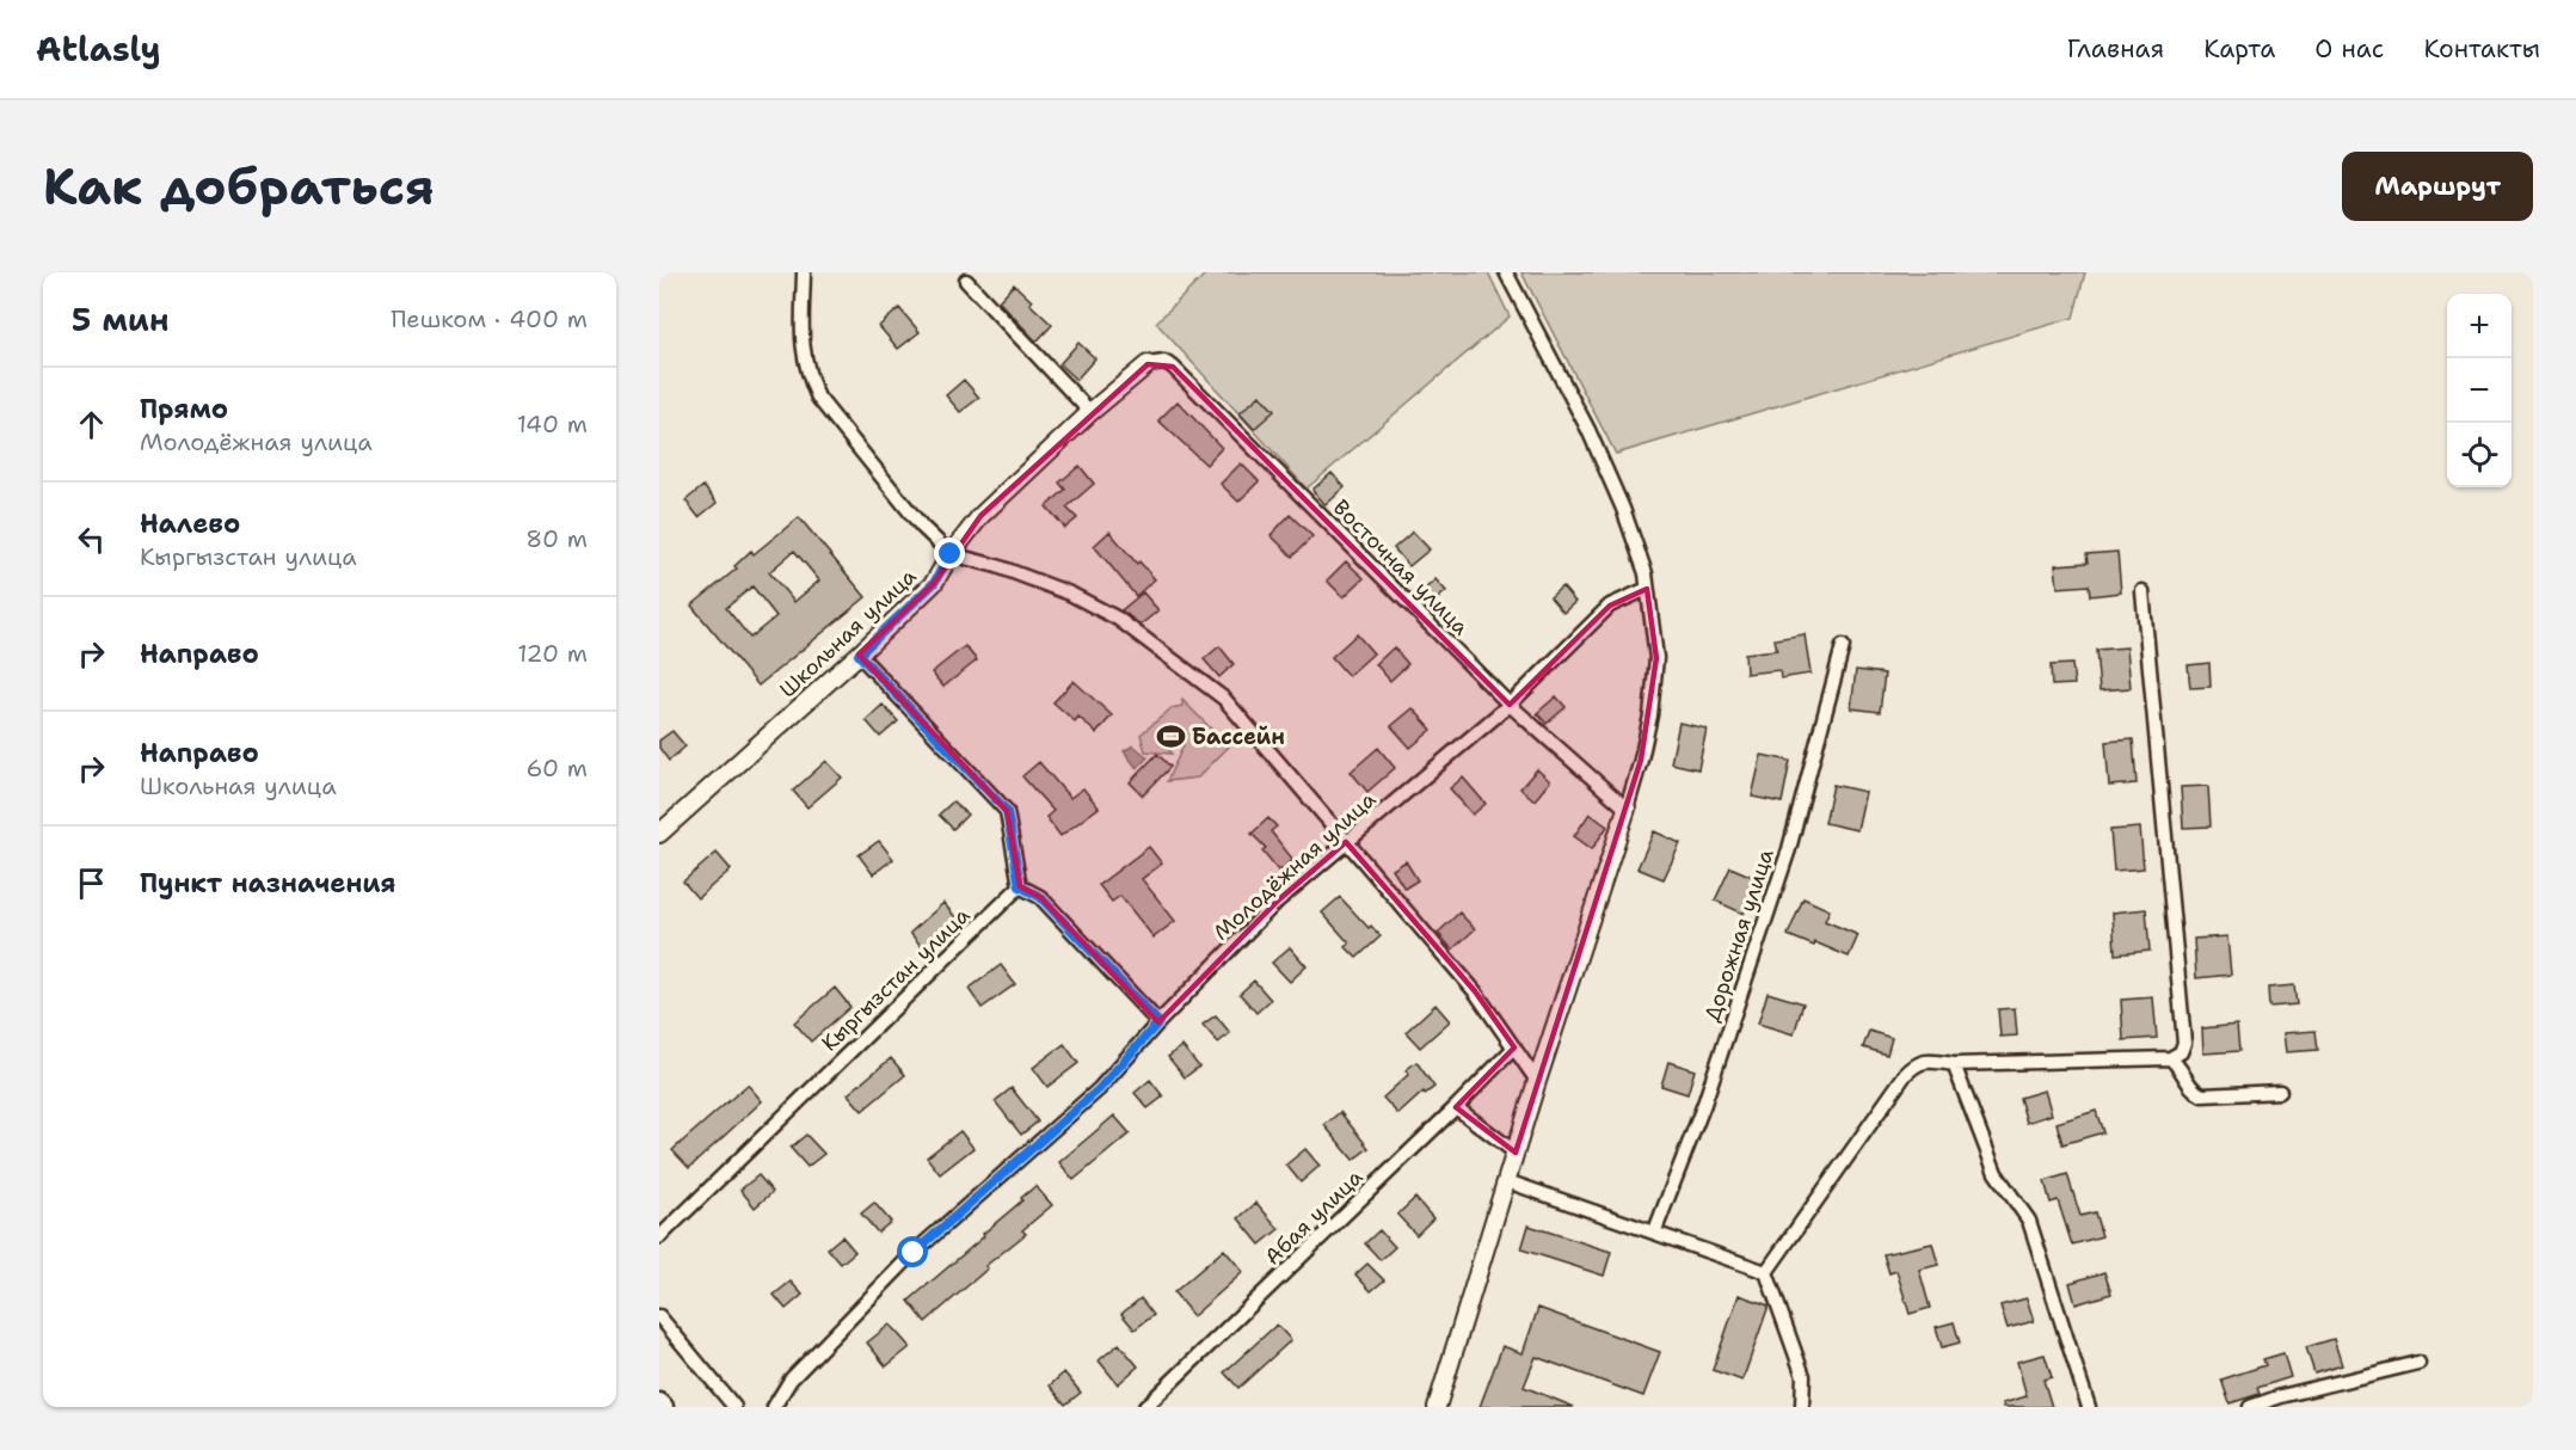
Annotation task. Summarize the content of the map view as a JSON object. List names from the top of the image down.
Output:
{
  "streets": {
    "street": [
      "Восточная улица",
      "Школьная улица",
      "Молодёжная улица",
      "Дорожная улица",
      "Кыргызстан улица",
      "Абая улица"
    ]
  },
  "crossings": [
    ["Восточная улица", "Школьная улица"],
    ["Восточная улица", "Молодёжная улица"]
  ],
  "places": {
    "sports": ["Бассейн"]
  },
  "page": {
    "header": "Atlasly",
    "nav": [
      "Главная",
      "Карта",
      "О нас",
      "Контакты"
    ],
    "buttons": "Маршрут",
    "title": "Как добраться",
    "heading": ["5 мин", "Пешком · 400 m"],
    "map_buttons": ["+", "−"],
    "list": [
      ["Прямо", "Молодёжная улица", "140 m"],
      ["Налево", "Кыргызстан улица", "80 m"],
      ["Направо", "120 m"],
      ["Направо", "Школьная улица", "60 m"],
      "Пункт назначения"
    ]
  }
}
